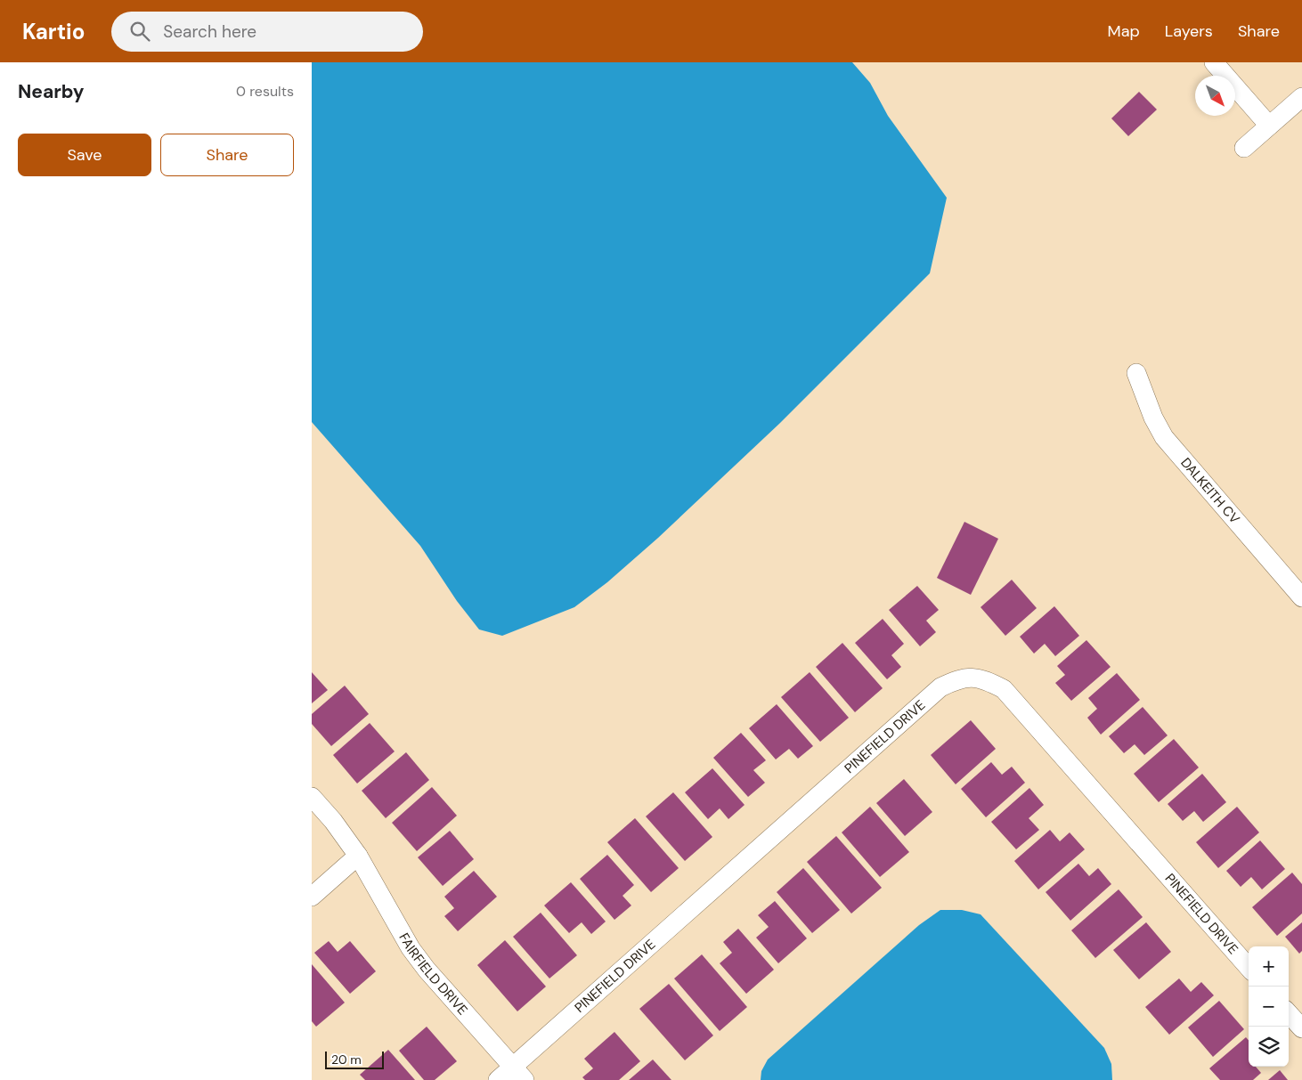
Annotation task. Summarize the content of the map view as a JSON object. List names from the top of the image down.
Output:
{
  "streets": {
    "street": ["DALKEITH CV", "PINEFIELD DRIVE", "FAIRFIELD DRIVE"]
  },
  "crossings": [
    ["PINEFIELD DRIVE", "FAIRFIELD DRIVE"]
  ],
  "scale_bar": "20 m",
  "north": "bottom right",
  "page": {
    "header": "Kartio",
    "search": "Search here",
    "nav": ["Map", "Layers", "Share"],
    "heading": ["Nearby", "0 results"],
    "buttons": ["Save", "Share"],
    "map_buttons": ["+", "−"],
    "scale": "20 m"
  }
}
